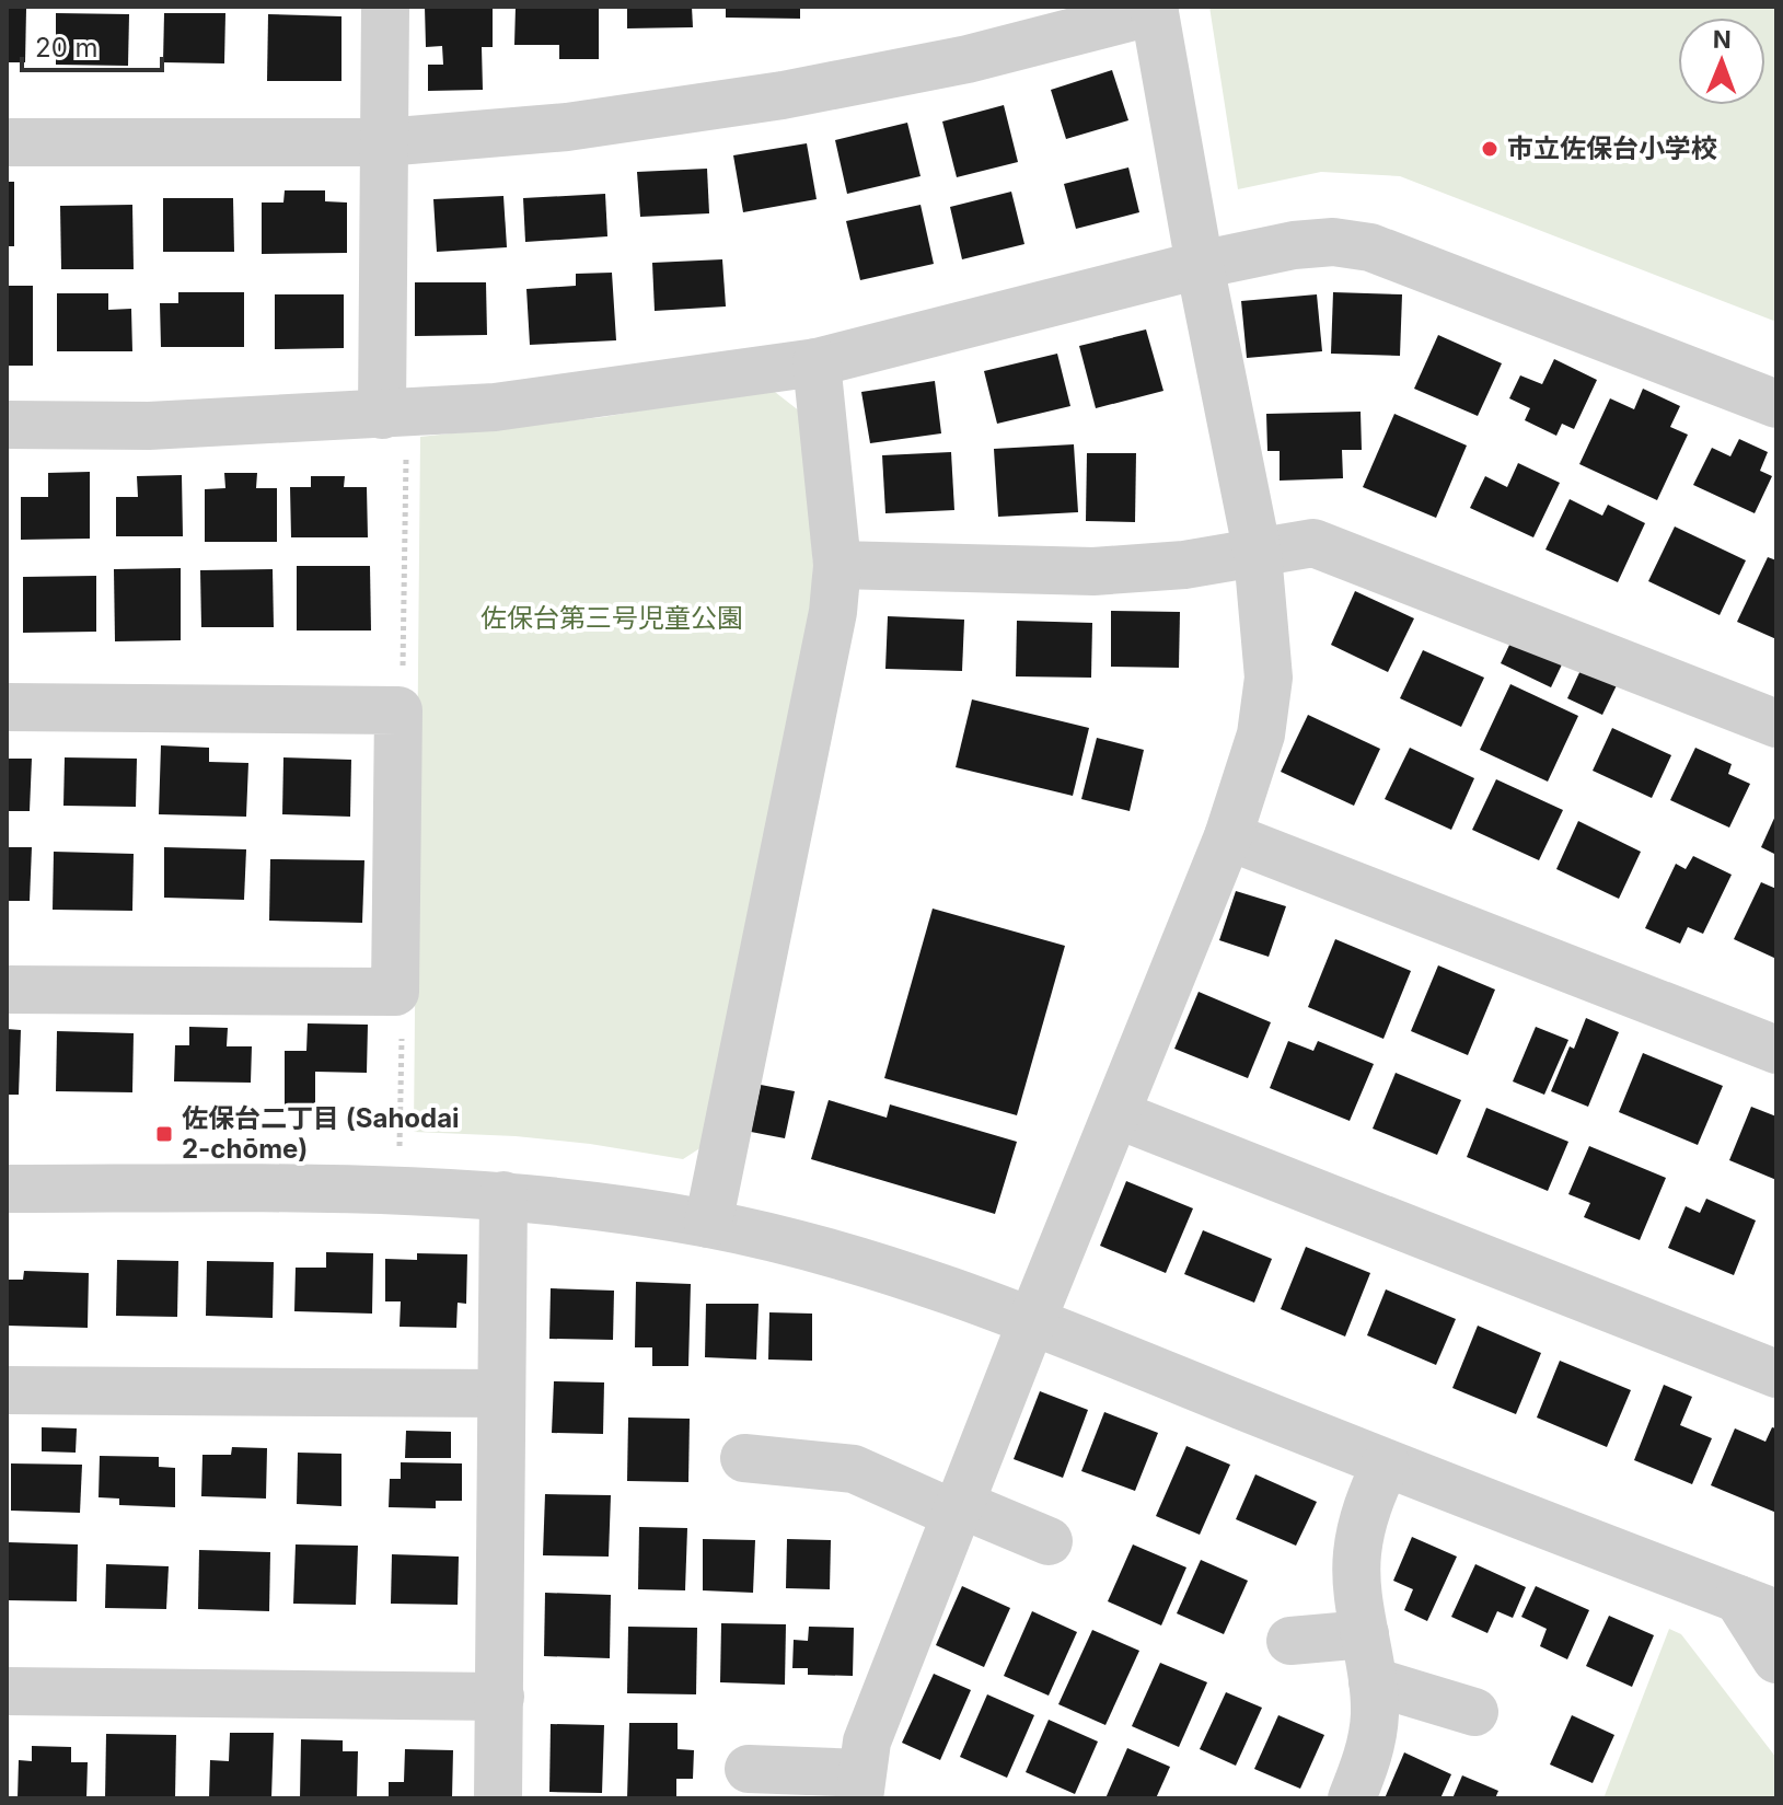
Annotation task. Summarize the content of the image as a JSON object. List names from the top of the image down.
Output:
{
  "parks": ["佐保台第三号児童公園"],
  "places": {
    "other": ["市立佐保台小学校"],
    "transit": ["佐保台二丁目 (Sahodai 2-chōme)"]
  },
  "scale_bar": "20 m",
  "north": "top"
}
